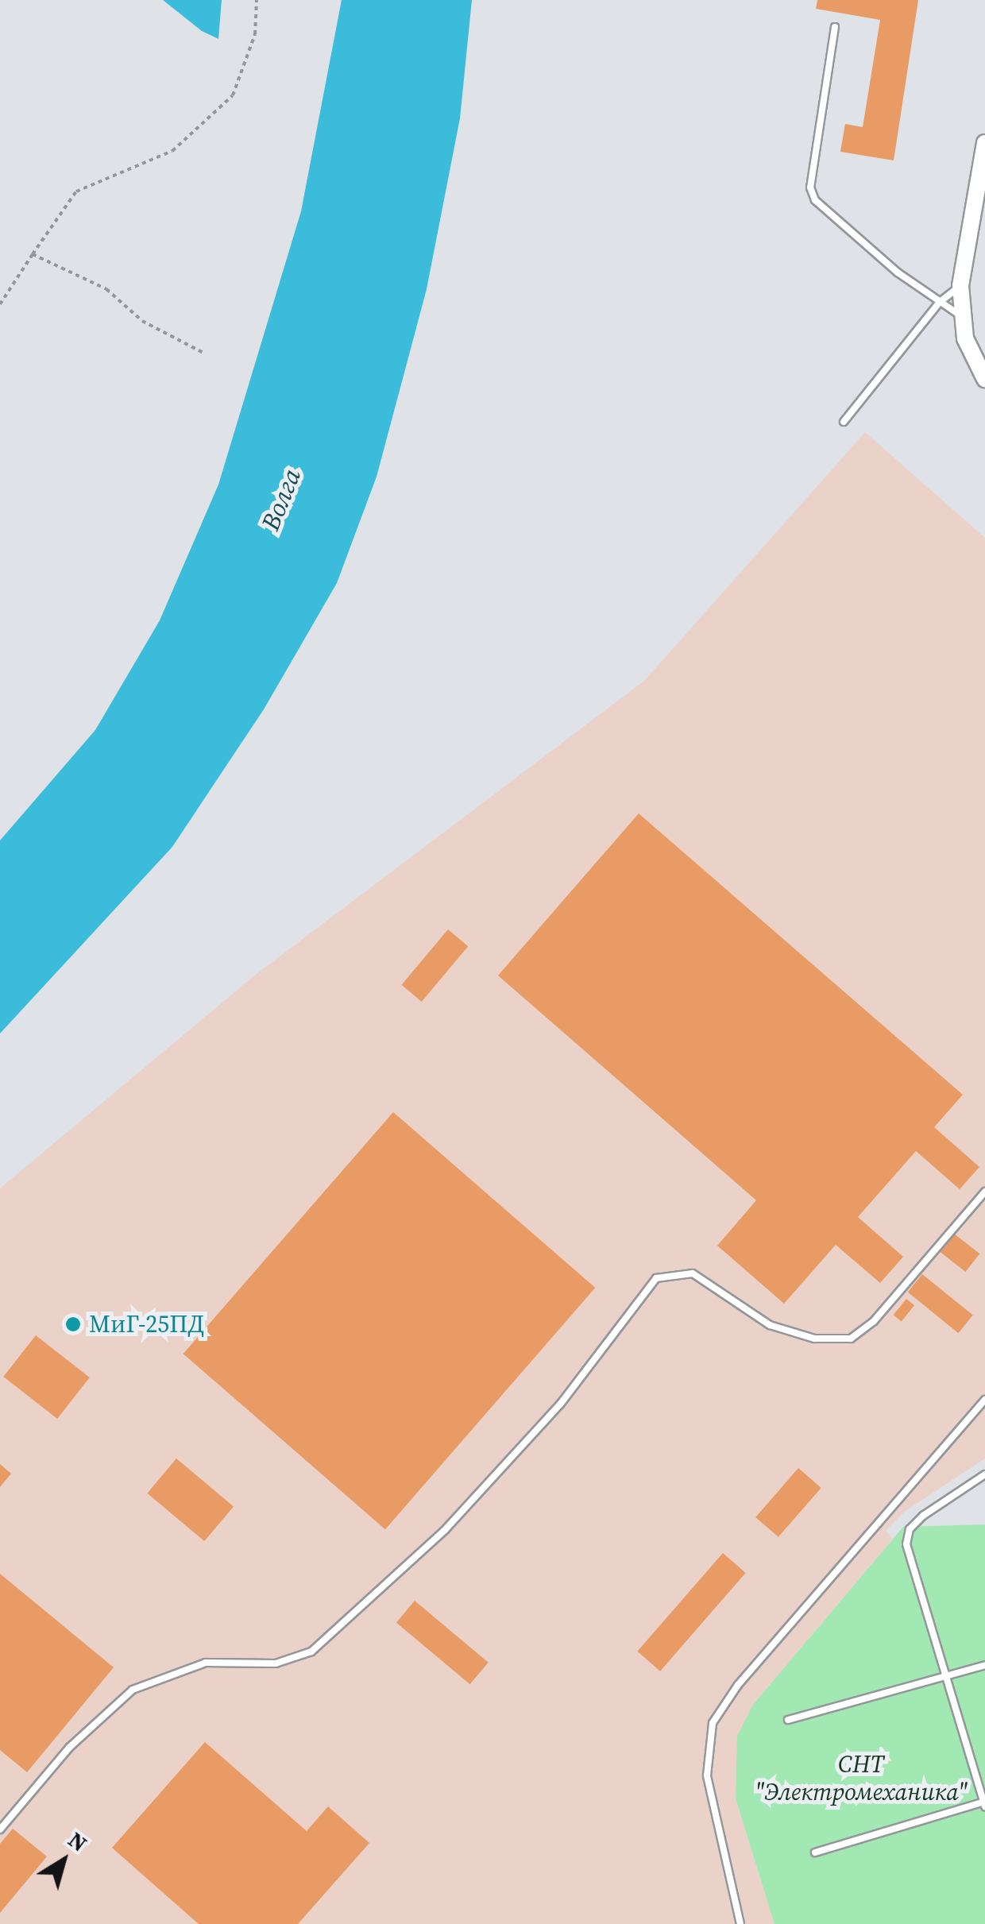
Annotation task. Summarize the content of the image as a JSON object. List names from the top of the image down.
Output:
{
  "water": ["Волга"],
  "parks": ["СНТ \"Электромеханика\""],
  "places": ["МиГ-25ПД"],
  "north": "top right"
}
